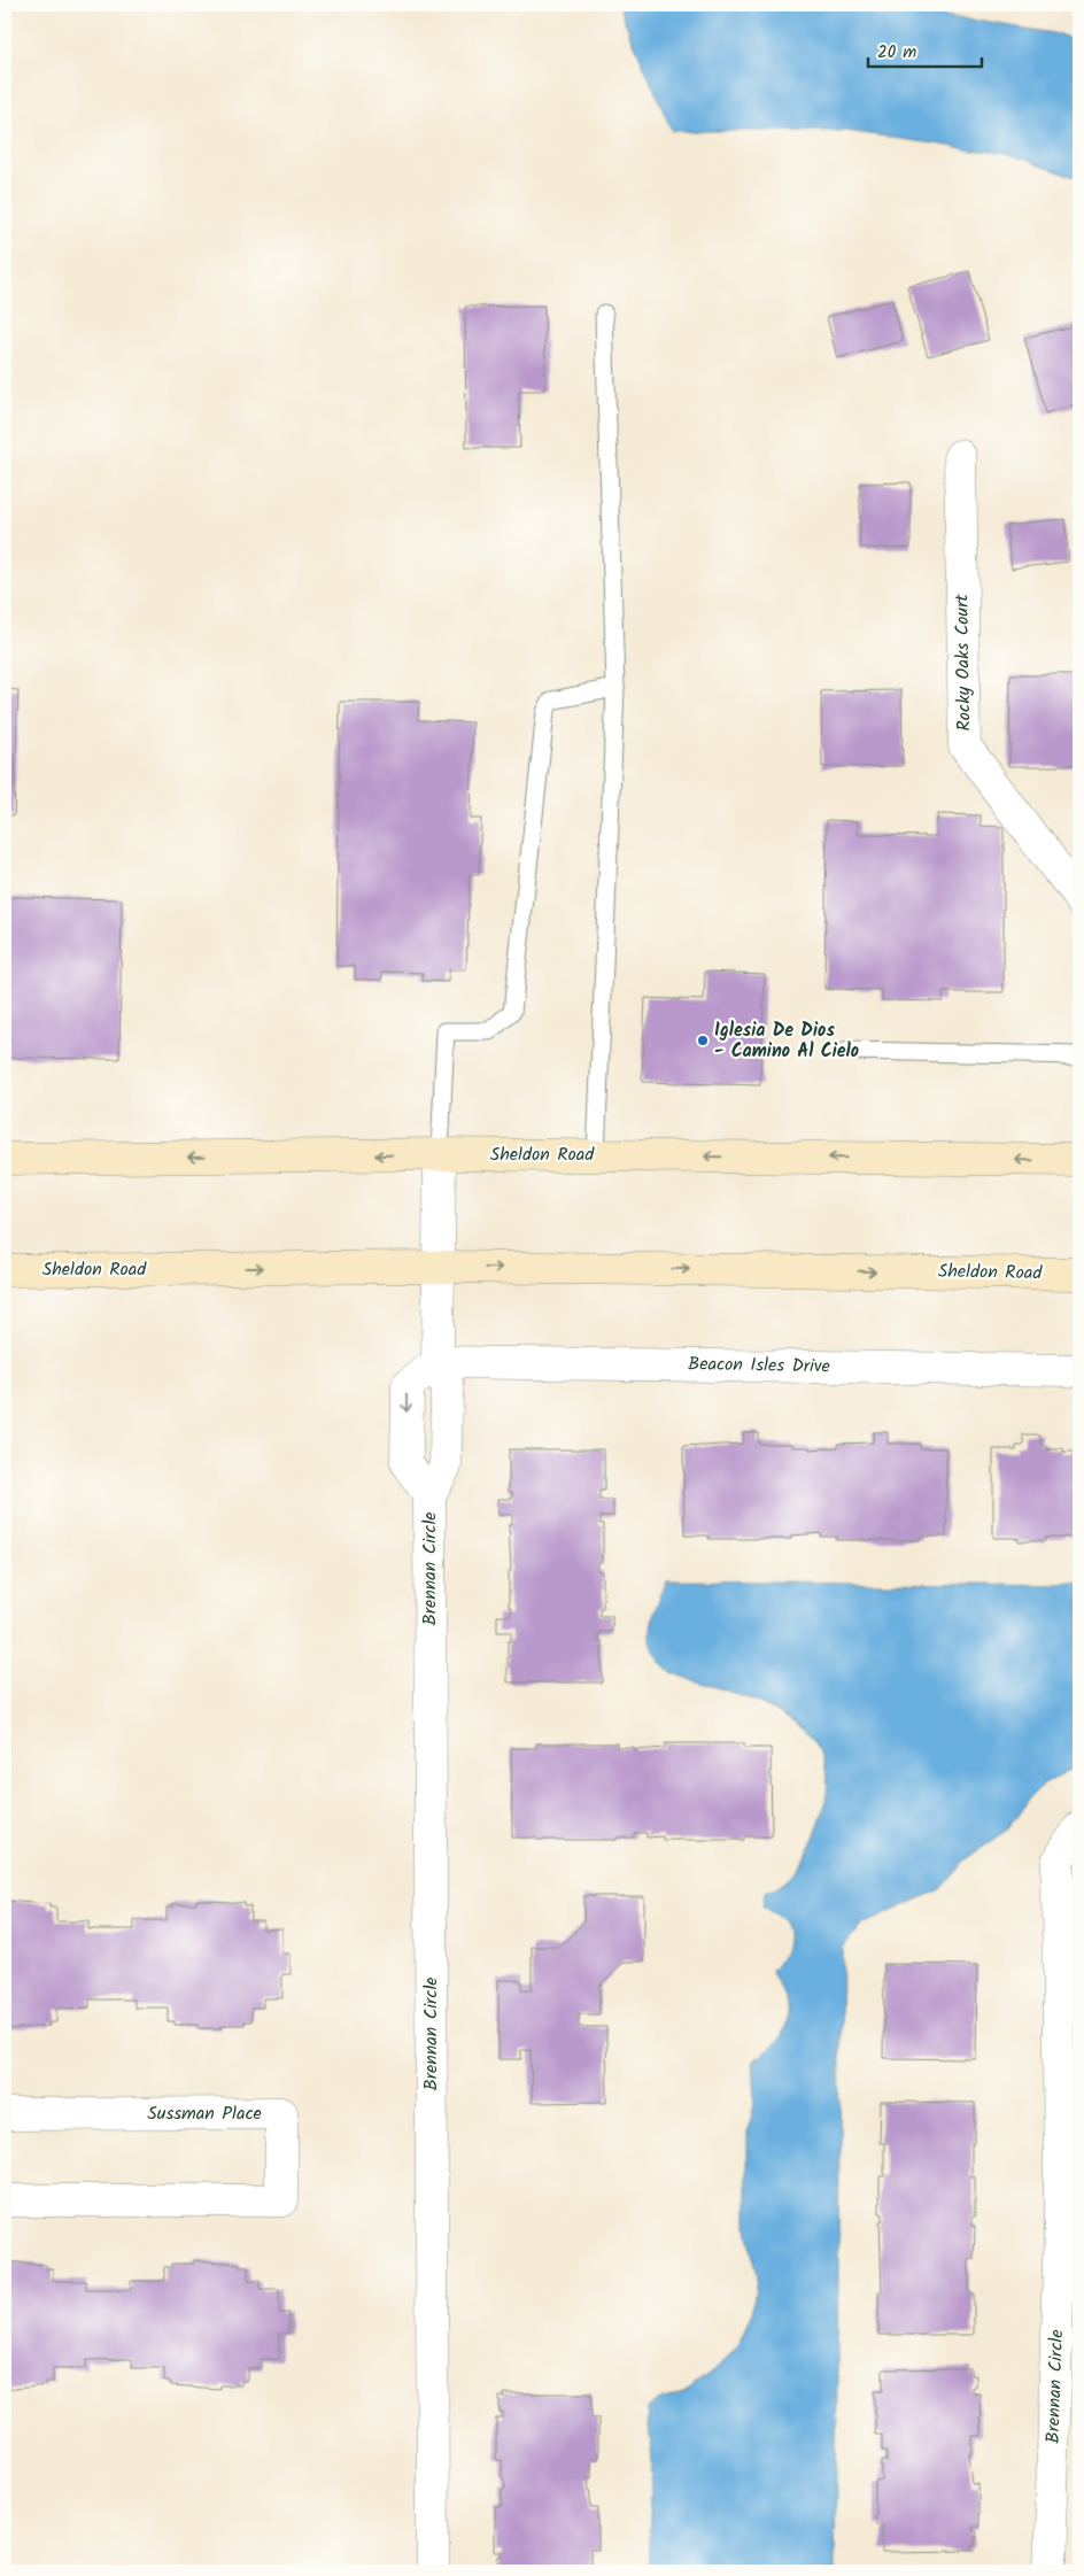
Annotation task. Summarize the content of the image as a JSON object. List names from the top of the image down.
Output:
{
  "streets": {
    "main road": ["Sheldon Road"],
    "street": [
      "Rocky Oaks Court",
      "Beacon Isles Drive",
      "Brennan Circle",
      "Sussman Place"
    ]
  },
  "crossings": [
    ["Beacon Isles Drive", "Brennan Circle"]
  ],
  "places": ["Iglesia De Dios - Camino Al Cielo"],
  "scale_bar": "20 m"
}
